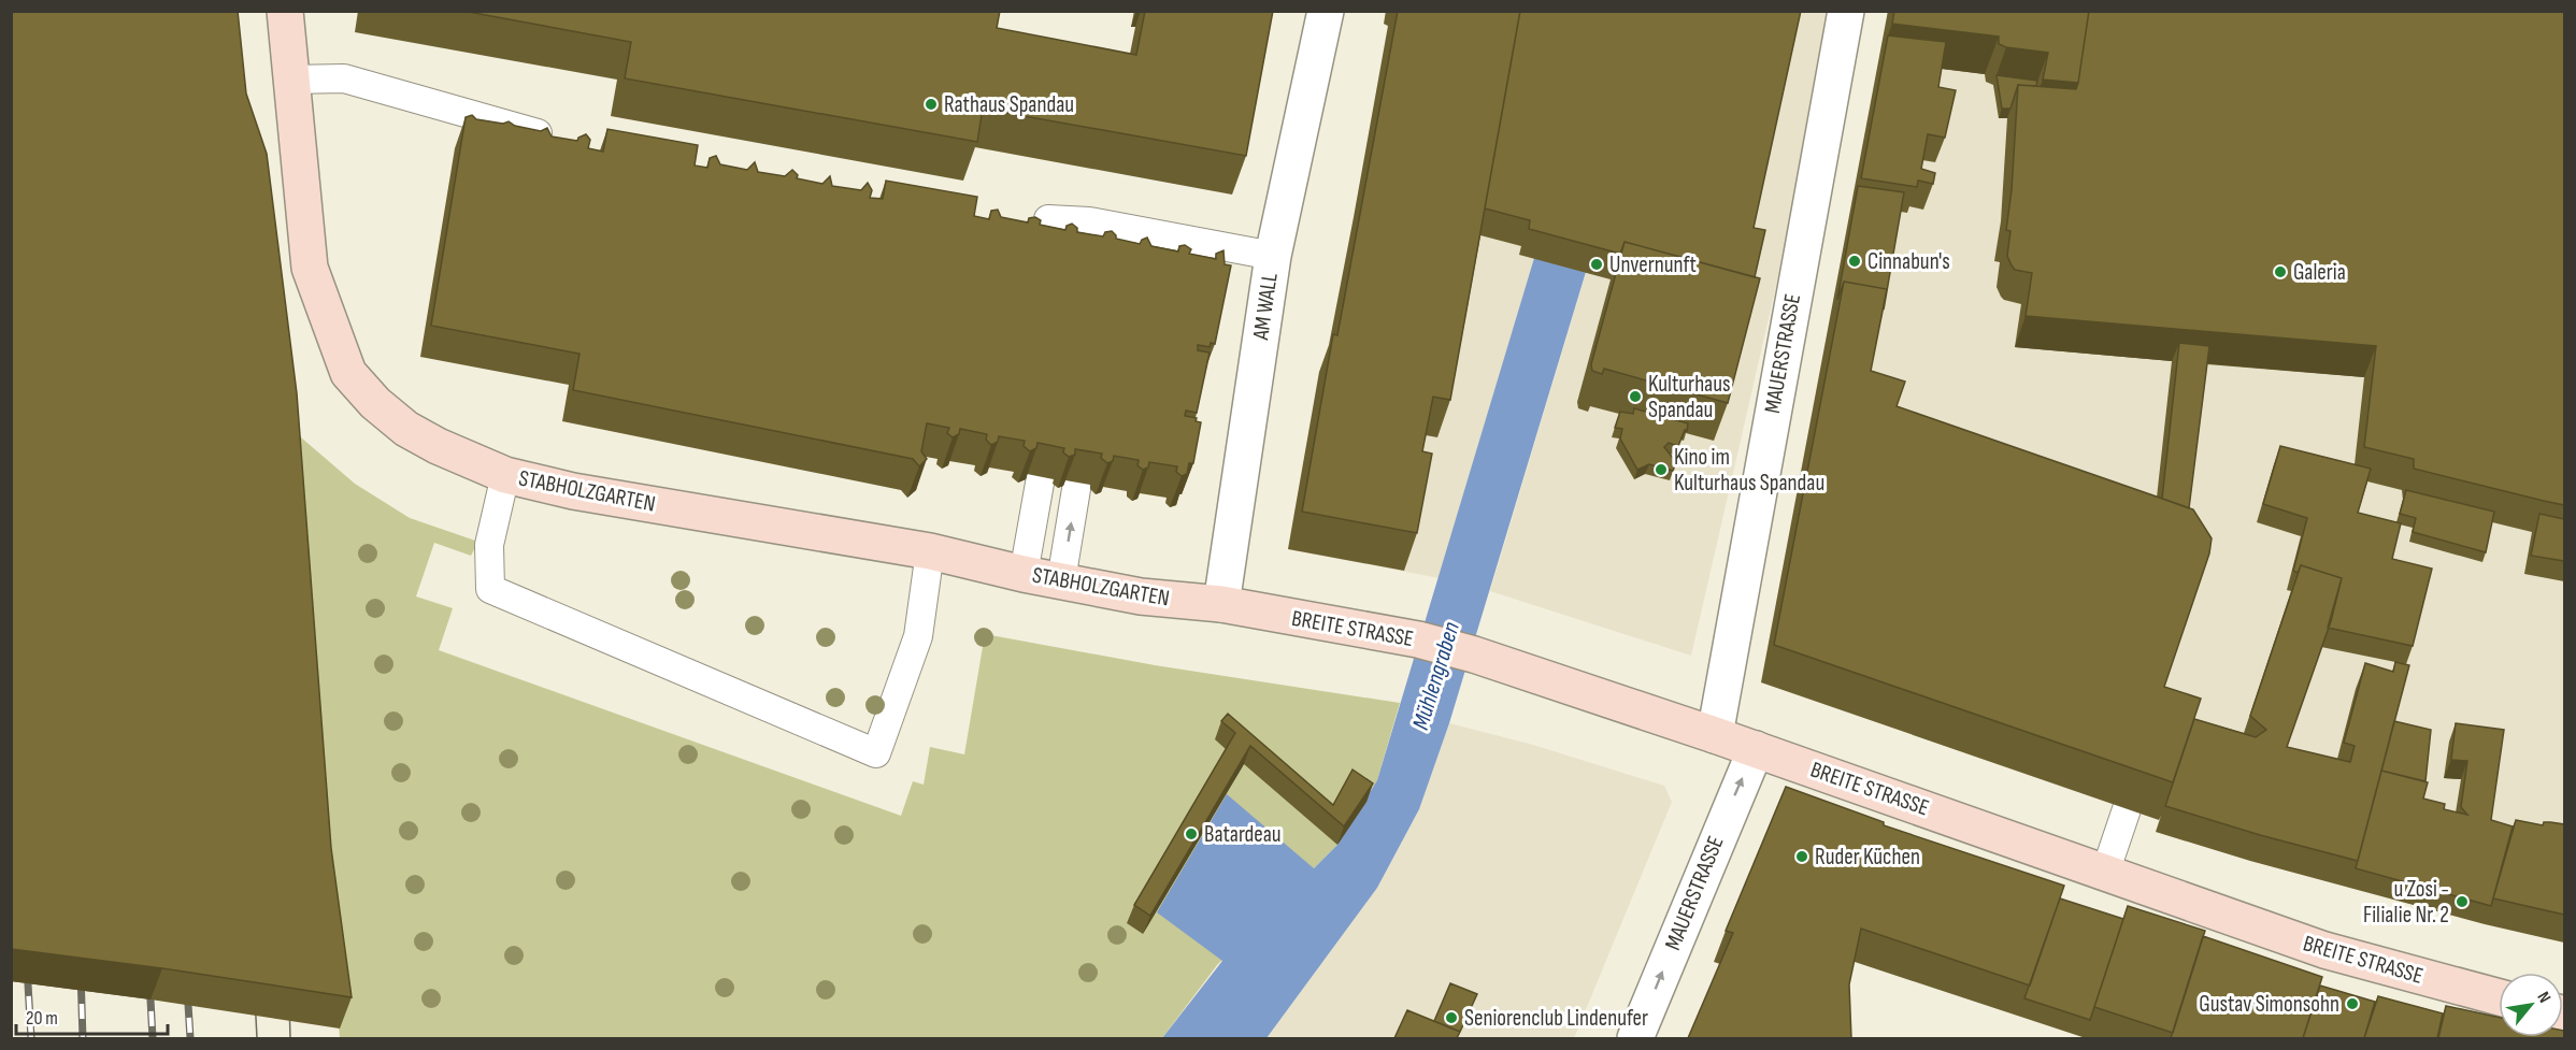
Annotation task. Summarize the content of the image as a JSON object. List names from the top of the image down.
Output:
{
  "streets": {
    "street": [
      "AM WALL",
      "MAUERSTRASSE",
      "STABHOLZGARTEN",
      "BREITE STRASSE"
    ]
  },
  "crossings": [
    ["AM WALL", "STABHOLZGARTEN"],
    ["AM WALL", "BREITE STRASSE"],
    ["MAUERSTRASSE", "BREITE STRASSE"],
    ["STABHOLZGARTEN", "BREITE STRASSE"]
  ],
  "water": ["Mühlengraben"],
  "places": [
    "Rathaus Spandau",
    "Cinnabun's",
    "Unvernunft",
    "Galeria",
    "Kulturhaus Spandau",
    "Kino im Kulturhaus Spandau",
    "Batardeau",
    "Ruder Küchen",
    "u Zosi - Filialie Nr. 2",
    "Gustav Simonsohn",
    "Seniorenclub Lindenufer"
  ],
  "scale_bar": "20 m",
  "north": "top right"
}
